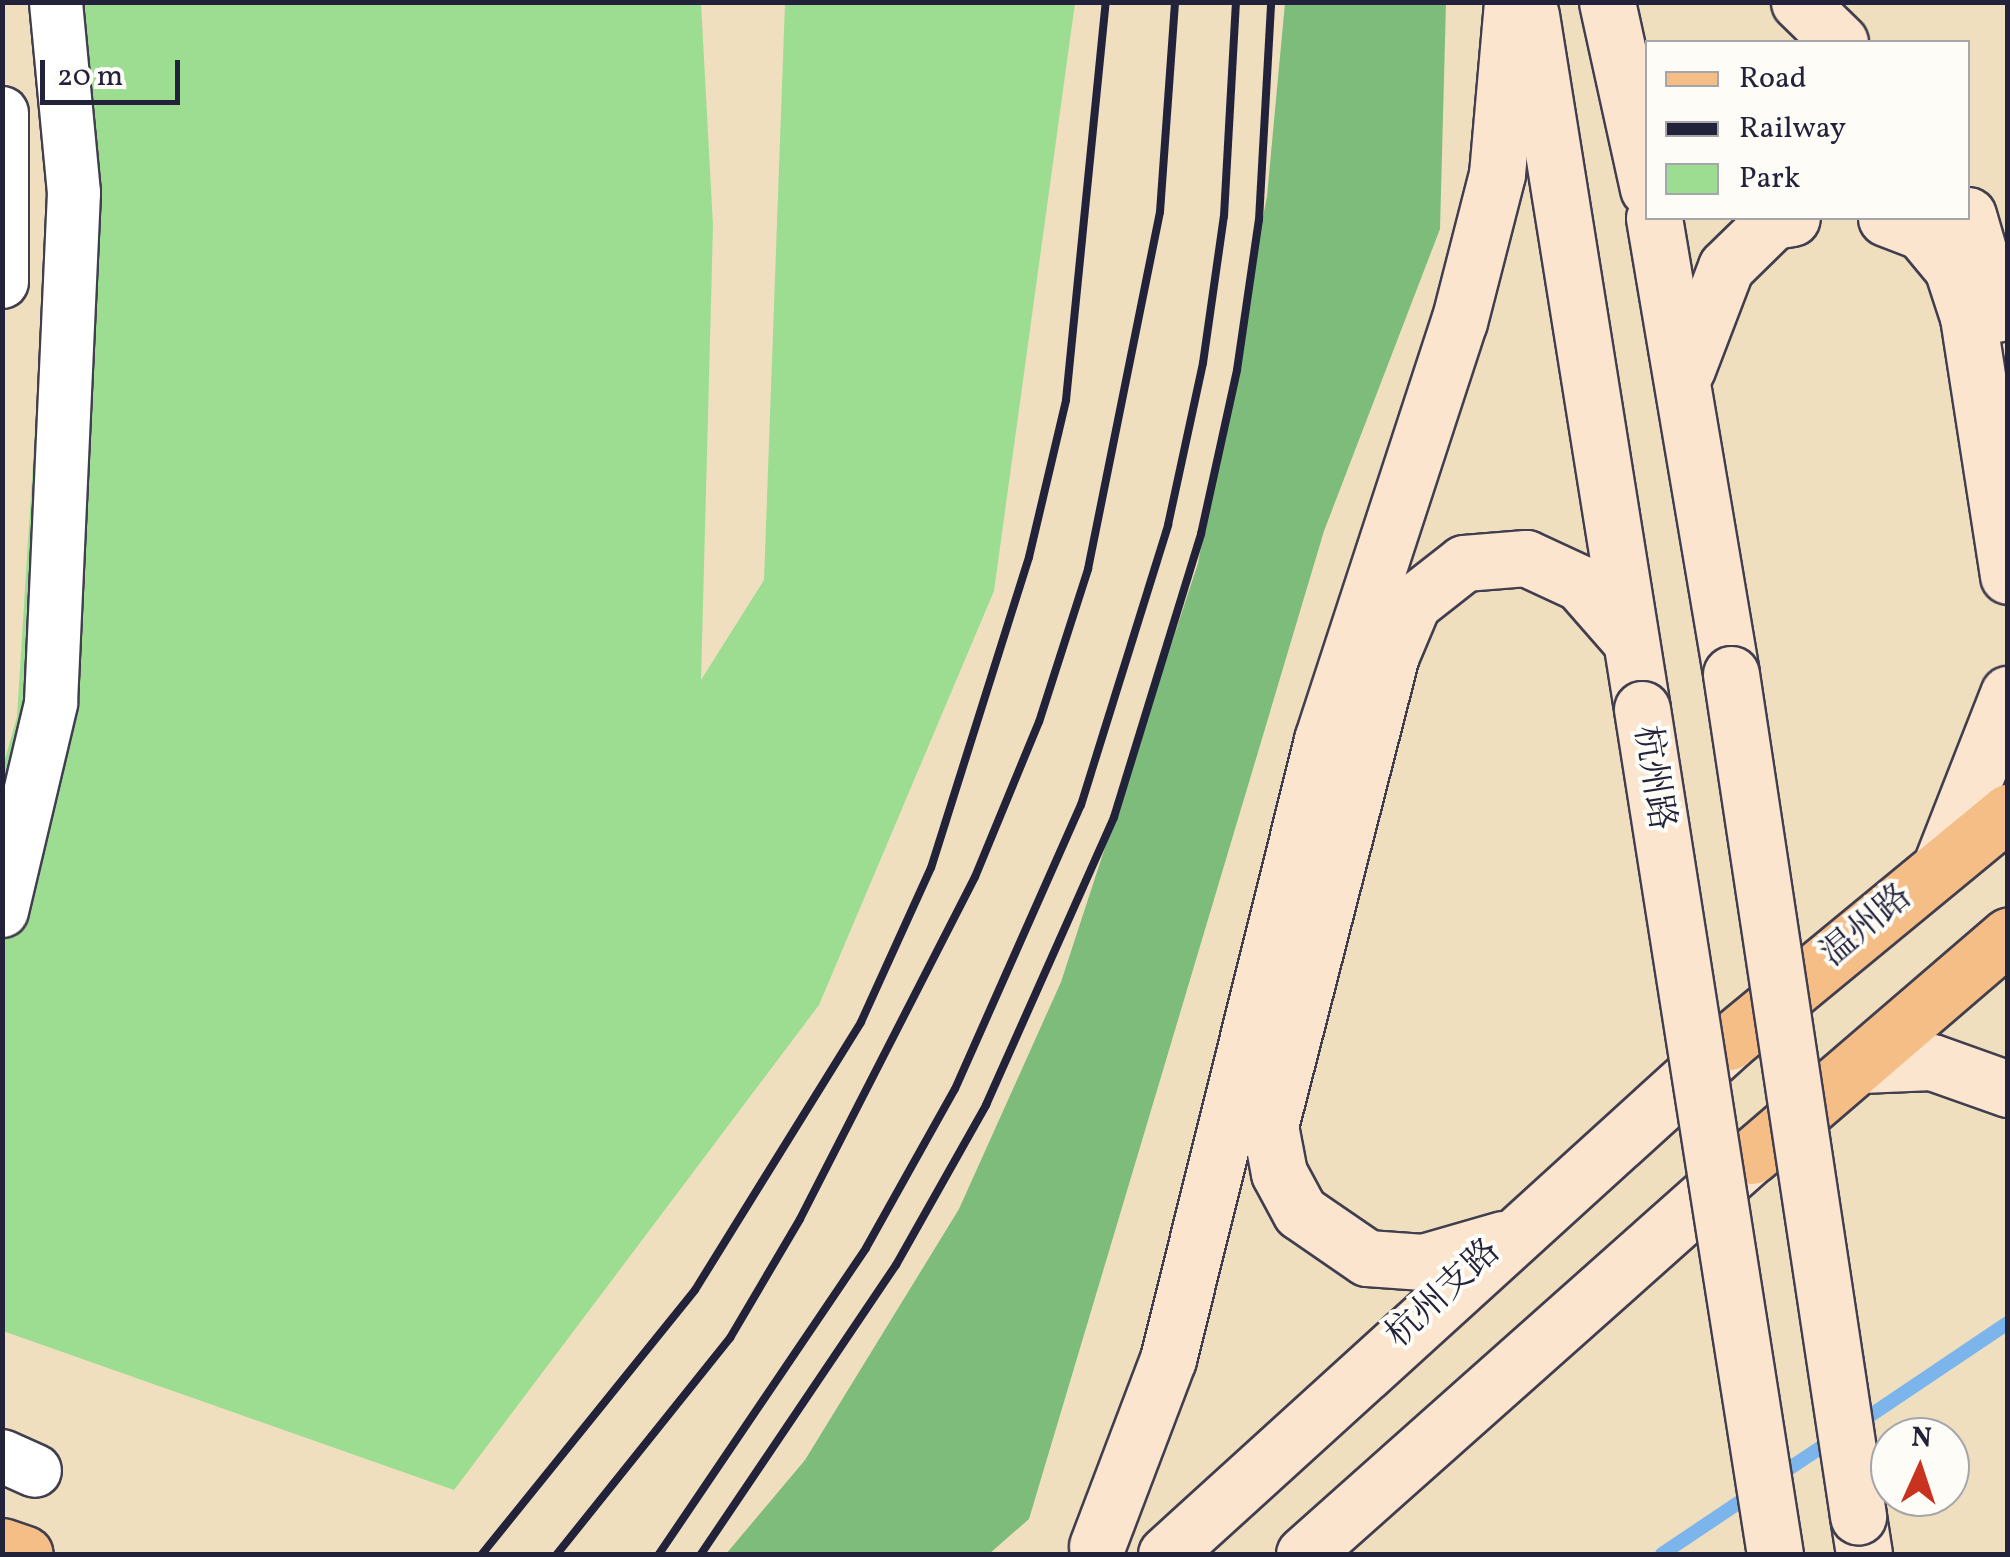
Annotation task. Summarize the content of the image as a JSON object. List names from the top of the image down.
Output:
{
  "streets": {
    "main road": ["杭州路", "温州路", "杭州支路"]
  },
  "crossings": [
    ["温州路", "杭州支路"]
  ],
  "legend": ["Road", "Railway", "Park"],
  "scale_bar": "20 m",
  "north": "top"
}
